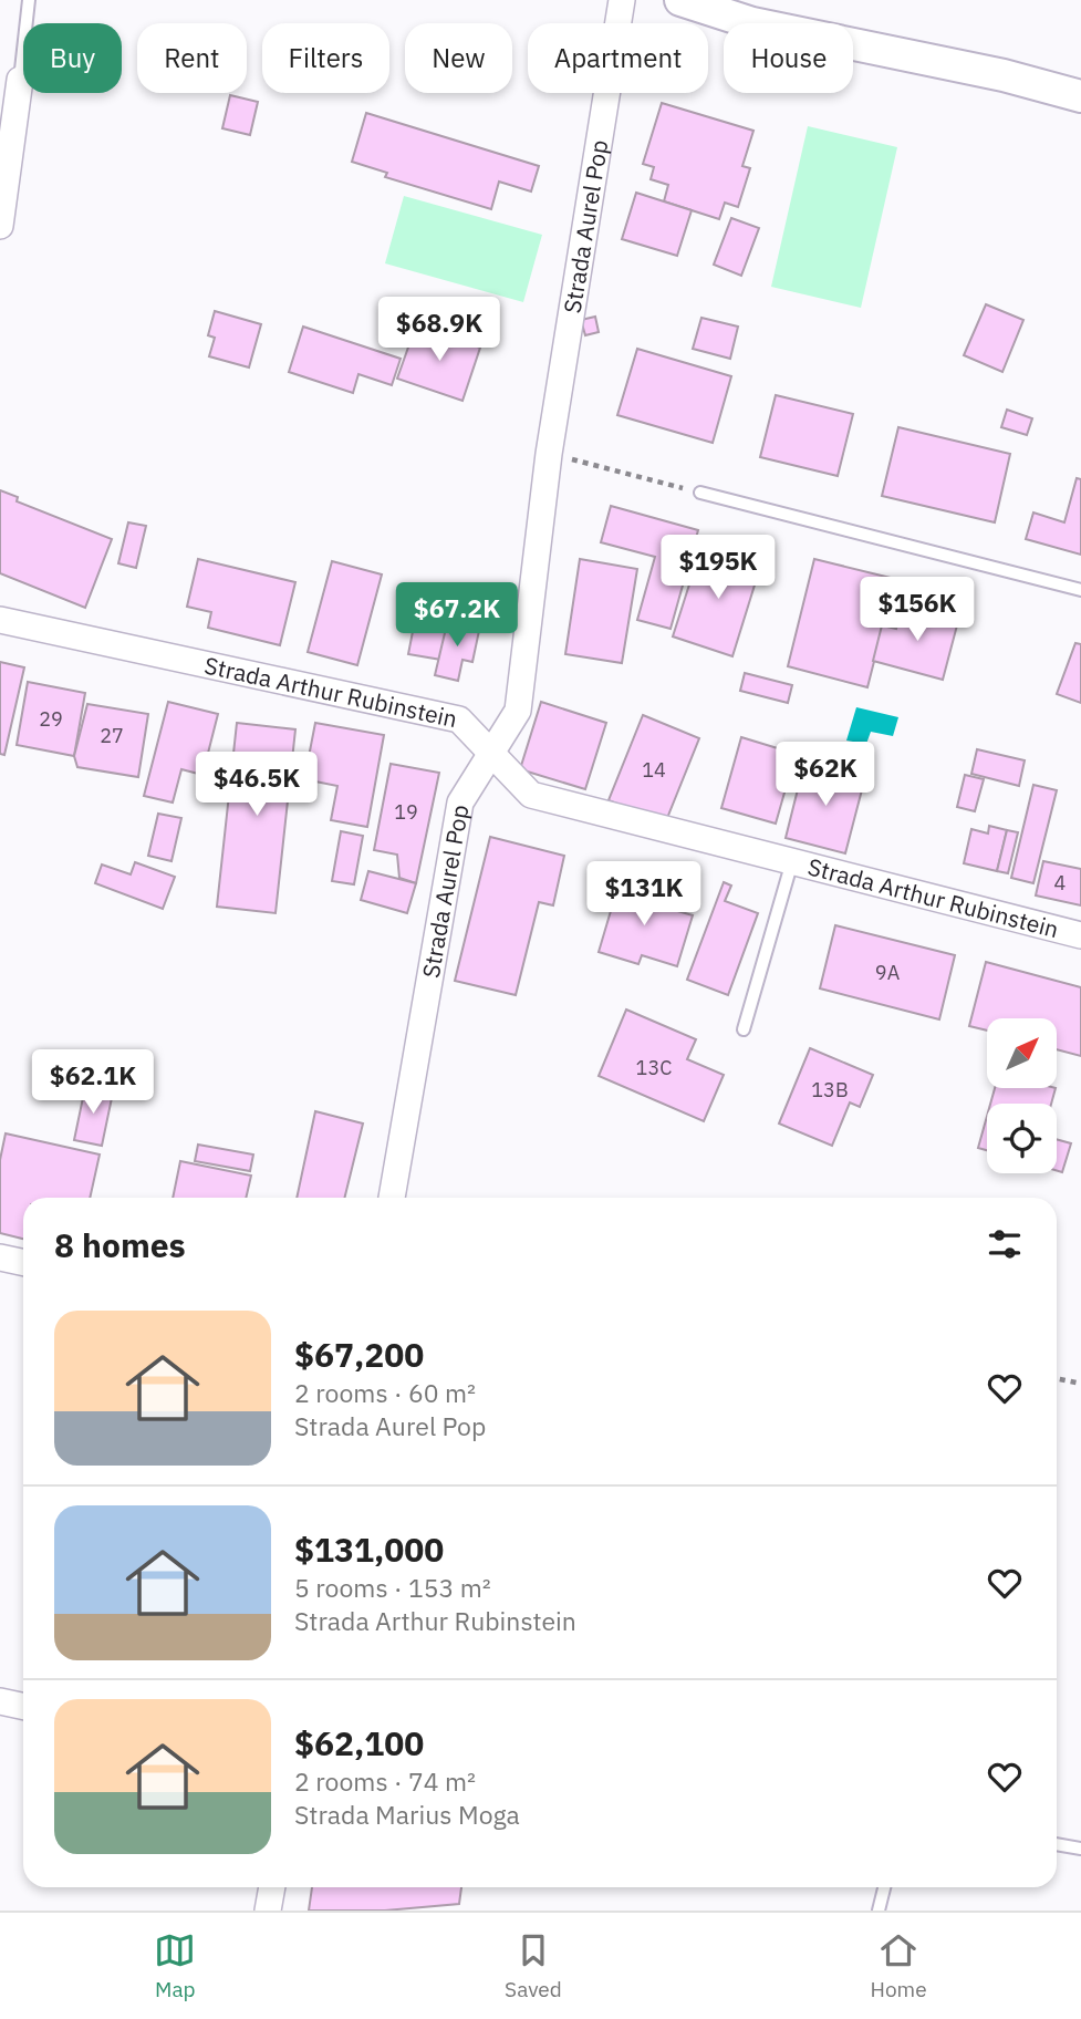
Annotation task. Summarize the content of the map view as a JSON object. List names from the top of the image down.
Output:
{
  "streets": {
    "street": ["Strada Aurel Pop", "Strada Arthur Rubinstein"]
  },
  "crossings": [
    ["Strada Aurel Pop", "Strada Arthur Rubinstein"]
  ],
  "house_numbers": [
    "29",
    "27",
    "14",
    "19",
    "4",
    "9A",
    "13C",
    "13B"
  ],
  "north": "top right",
  "page": {
    "chip": [
      "Buy",
      "Rent",
      "Filters",
      "New",
      "Apartment",
      "House"
    ],
    "price": [
      "$68.9K",
      "$195K",
      "$156K",
      "$67.2K",
      "$62K",
      "$46.5K",
      "$131K",
      "$62.1K"
    ],
    "heading": "8 homes",
    "list": [
      {
        "name": "$67,200",
        "note": "2 rooms · 60 m² · Strada Aurel Pop"
      },
      {
        "name": "$131,000",
        "note": "5 rooms · 153 m² · Strada Arthur Rubinstein"
      },
      {
        "name": "$62,100",
        "note": "2 rooms · 74 m² · Strada Marius Moga"
      }
    ],
    "tabs": ["Map", "Saved", "Home"]
  }
}
